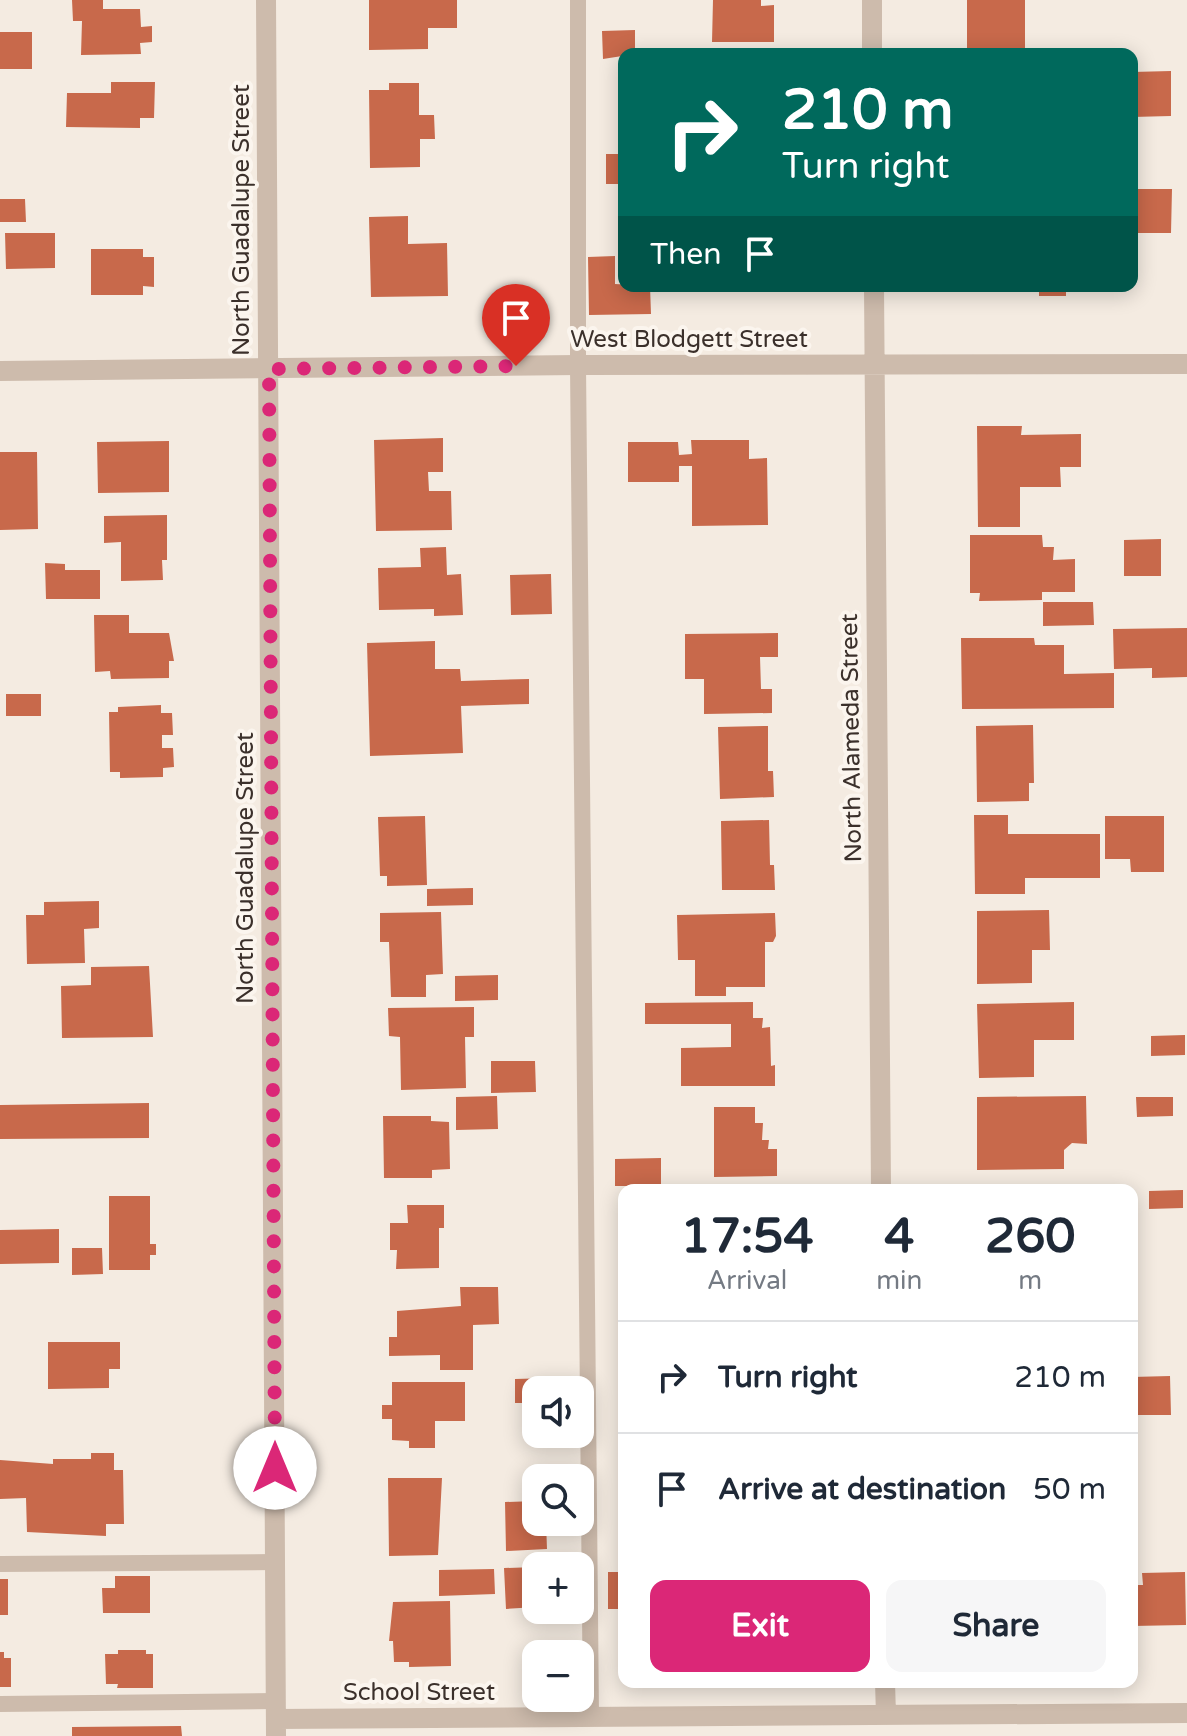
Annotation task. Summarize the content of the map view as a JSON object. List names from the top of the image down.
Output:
{
  "streets": {
    "street": [
      "North Guadalupe Street",
      "West Blodgett Street",
      "North Alameda Street",
      "School Street"
    ]
  },
  "crossings": [
    ["North Guadalupe Street", "West Blodgett Street"],
    ["North Guadalupe Street", "School Street"],
    ["West Blodgett Street", "North Alameda Street"]
  ],
  "page": {
    "turn": ["210 m", "Turn right"],
    "then": "Then",
    "eta": [
      "17:54",
      "Arrival",
      "4",
      "min",
      "260",
      "m"
    ],
    "list": [
      {
        "name": "Turn right",
        "value": "210 m"
      },
      {
        "name": "Arrive at destination",
        "value": "50 m"
      }
    ],
    "map_buttons": ["+", "−"],
    "buttons": ["Exit", "Share"]
  }
}
